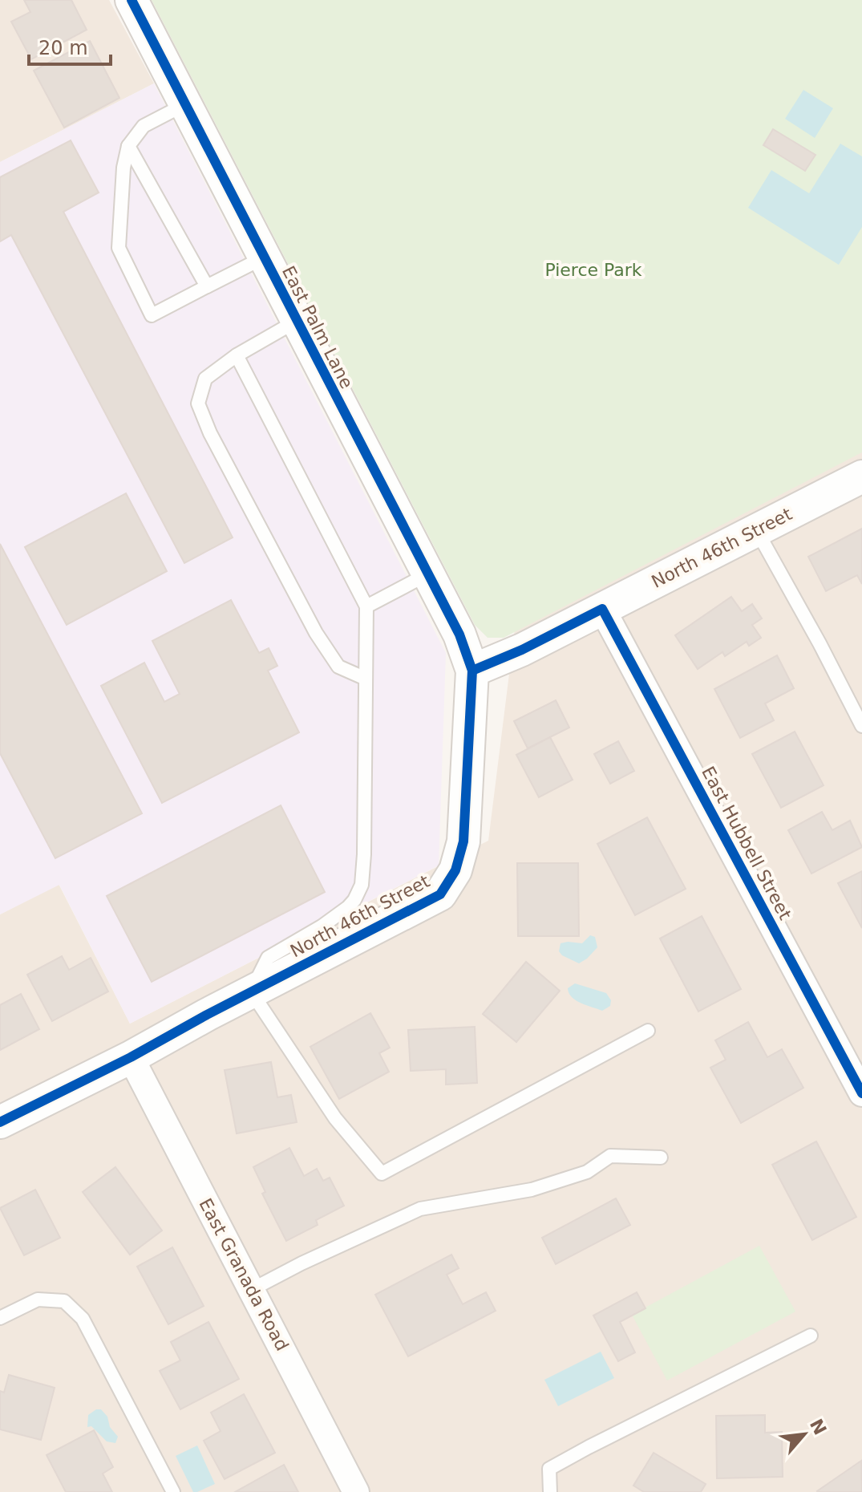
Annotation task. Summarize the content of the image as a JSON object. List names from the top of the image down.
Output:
{
  "streets": {
    "street": [
      "East Palm Lane",
      "North 46th Street",
      "East Hubbell Street",
      "East Granada Road"
    ]
  },
  "crossings": [
    ["East Palm Lane", "North 46th Street"],
    ["North 46th Street", "East Hubbell Street"],
    ["North 46th Street", "East Granada Road"]
  ],
  "parks": ["Pierce Park"],
  "scale_bar": "20 m",
  "north": "top right"
}
